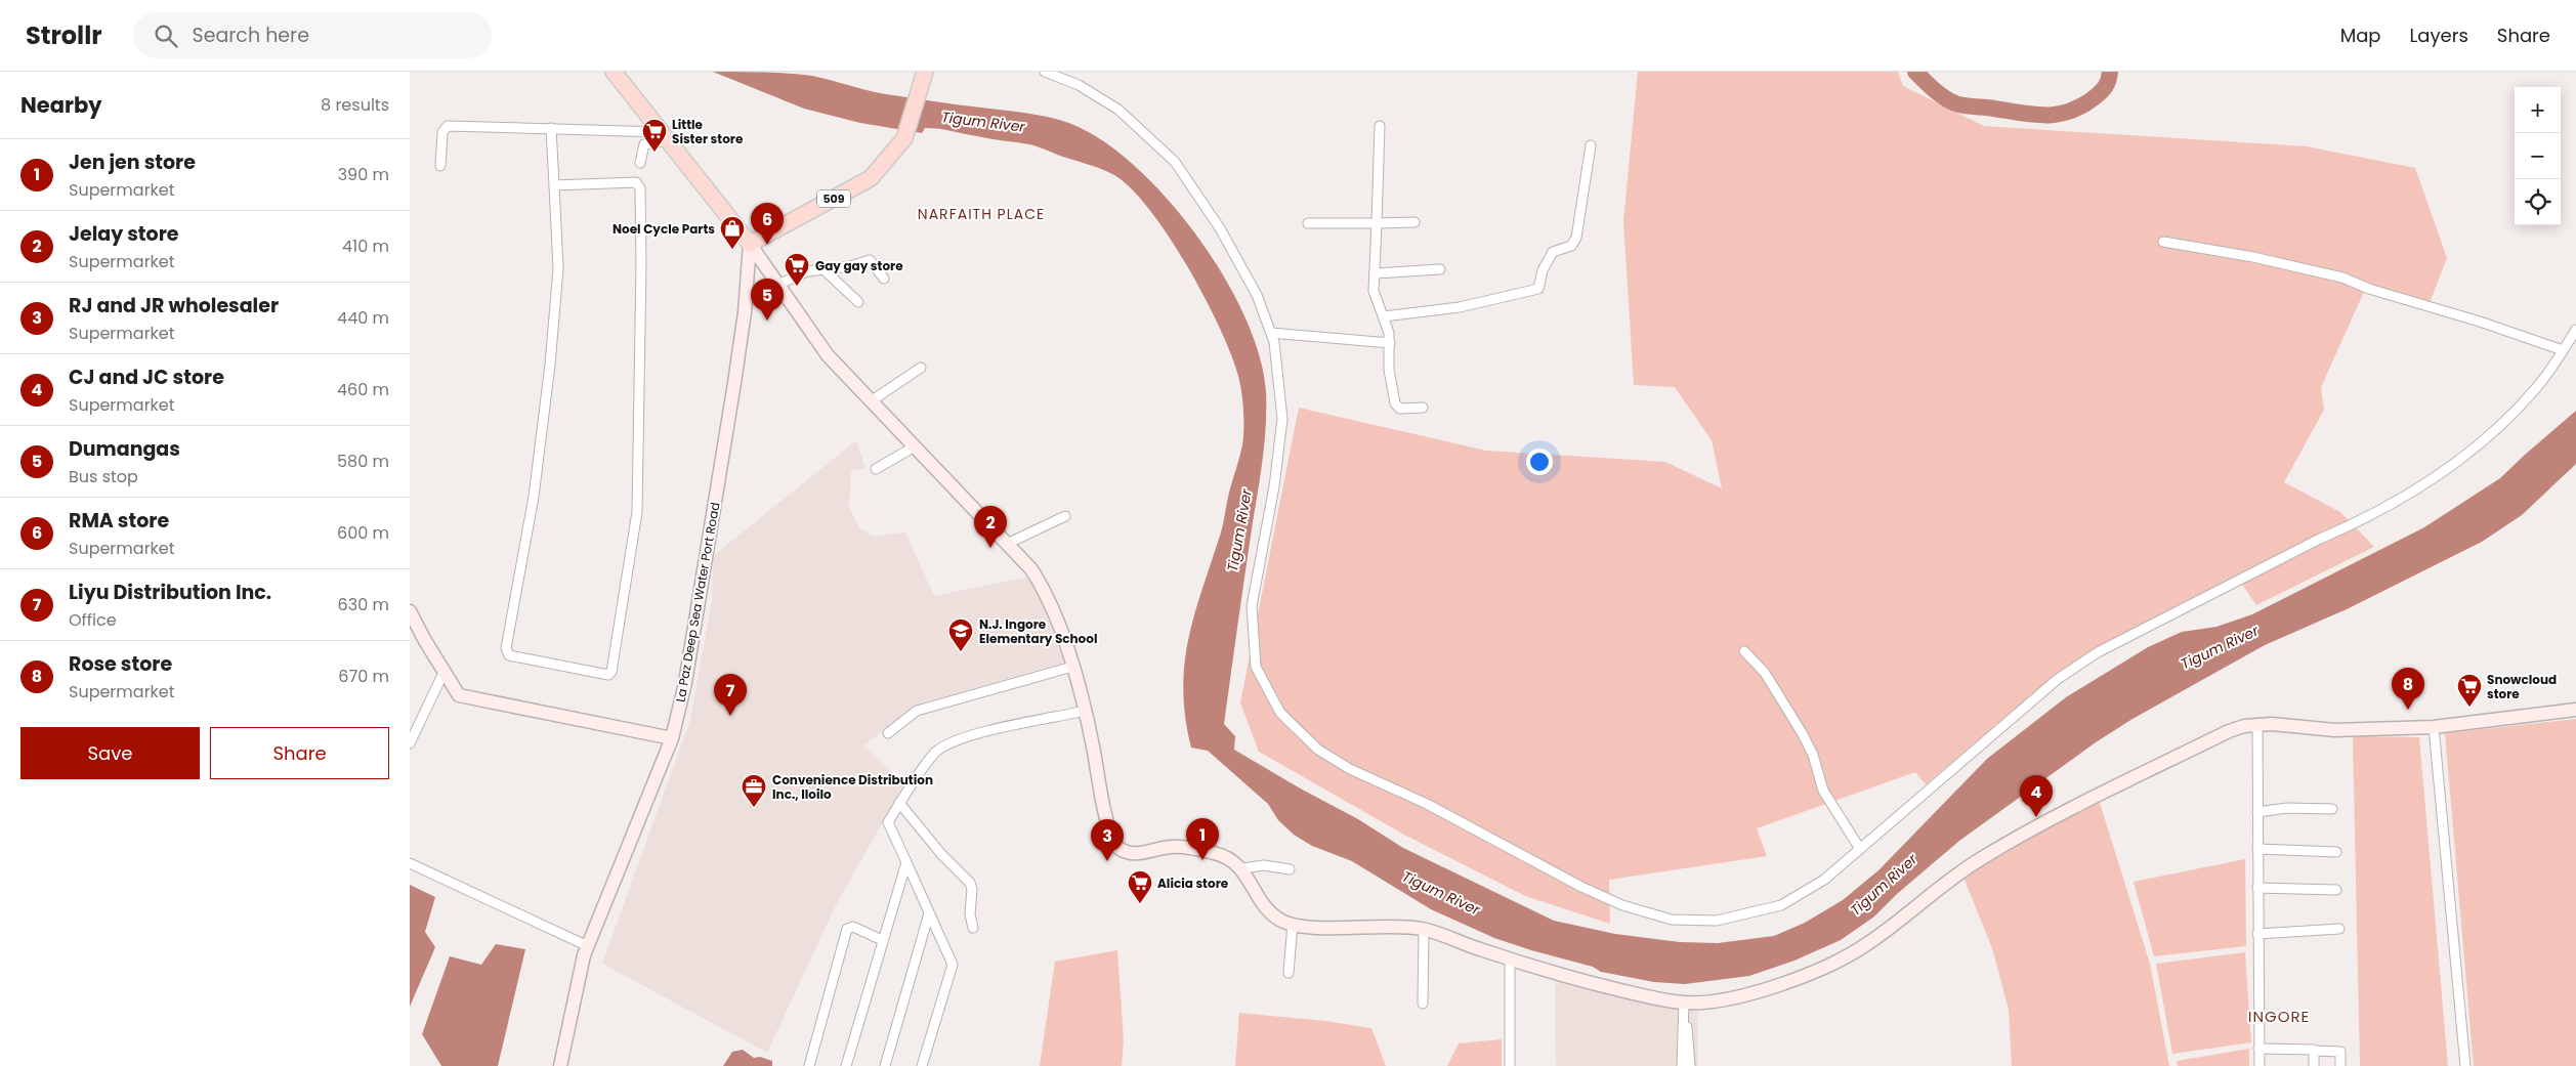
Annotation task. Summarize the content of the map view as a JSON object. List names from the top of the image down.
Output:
{
  "streets": {
    "main road": ["509"],
    "street": ["La Paz Deep Sea Water Port Road"]
  },
  "crossings": [
    ["509", "La Paz Deep Sea Water Port Road"]
  ],
  "districts": ["NARFAITH PLACE", "INGORE"],
  "water": ["Tigum River"],
  "places": {
    "supermarket": [
      "Little Sister store",
      "Gay gay store",
      "Snowcloud store",
      "Alicia store"
    ],
    "shop": ["Noel Cycle Parts"],
    "school or university": ["N.J. Ingore Elementary School"],
    "office": ["Convenience Distribution Inc., Iloilo"]
  },
  "page": {
    "header": "Strollr",
    "search": "Search here",
    "nav": ["Map", "Layers", "Share"],
    "heading": ["Nearby", "8 results"],
    "map_buttons": ["+", "−"],
    "list": [
      {
        "mark": "1",
        "name": "Jen jen store",
        "note": "Supermarket",
        "value": "390 m"
      },
      {
        "mark": "2",
        "name": "Jelay store",
        "note": "Supermarket",
        "value": "410 m"
      },
      {
        "mark": "3",
        "name": "RJ and JR wholesaler",
        "note": "Supermarket",
        "value": "440 m"
      },
      {
        "mark": "4",
        "name": "CJ and JC store",
        "note": "Supermarket",
        "value": "460 m"
      },
      {
        "mark": "5",
        "name": "Dumangas",
        "note": "Bus stop",
        "value": "580 m"
      },
      {
        "mark": "6",
        "name": "RMA store",
        "note": "Supermarket",
        "value": "600 m"
      },
      {
        "mark": "7",
        "name": "Liyu Distribution Inc.",
        "note": "Office",
        "value": "630 m"
      },
      {
        "mark": "8",
        "name": "Rose store",
        "note": "Supermarket",
        "value": "670 m"
      }
    ],
    "pins": [
      "6",
      "5",
      "2",
      "8",
      "7",
      "4",
      "1",
      "3"
    ],
    "buttons": ["Save", "Share"]
  }
}
